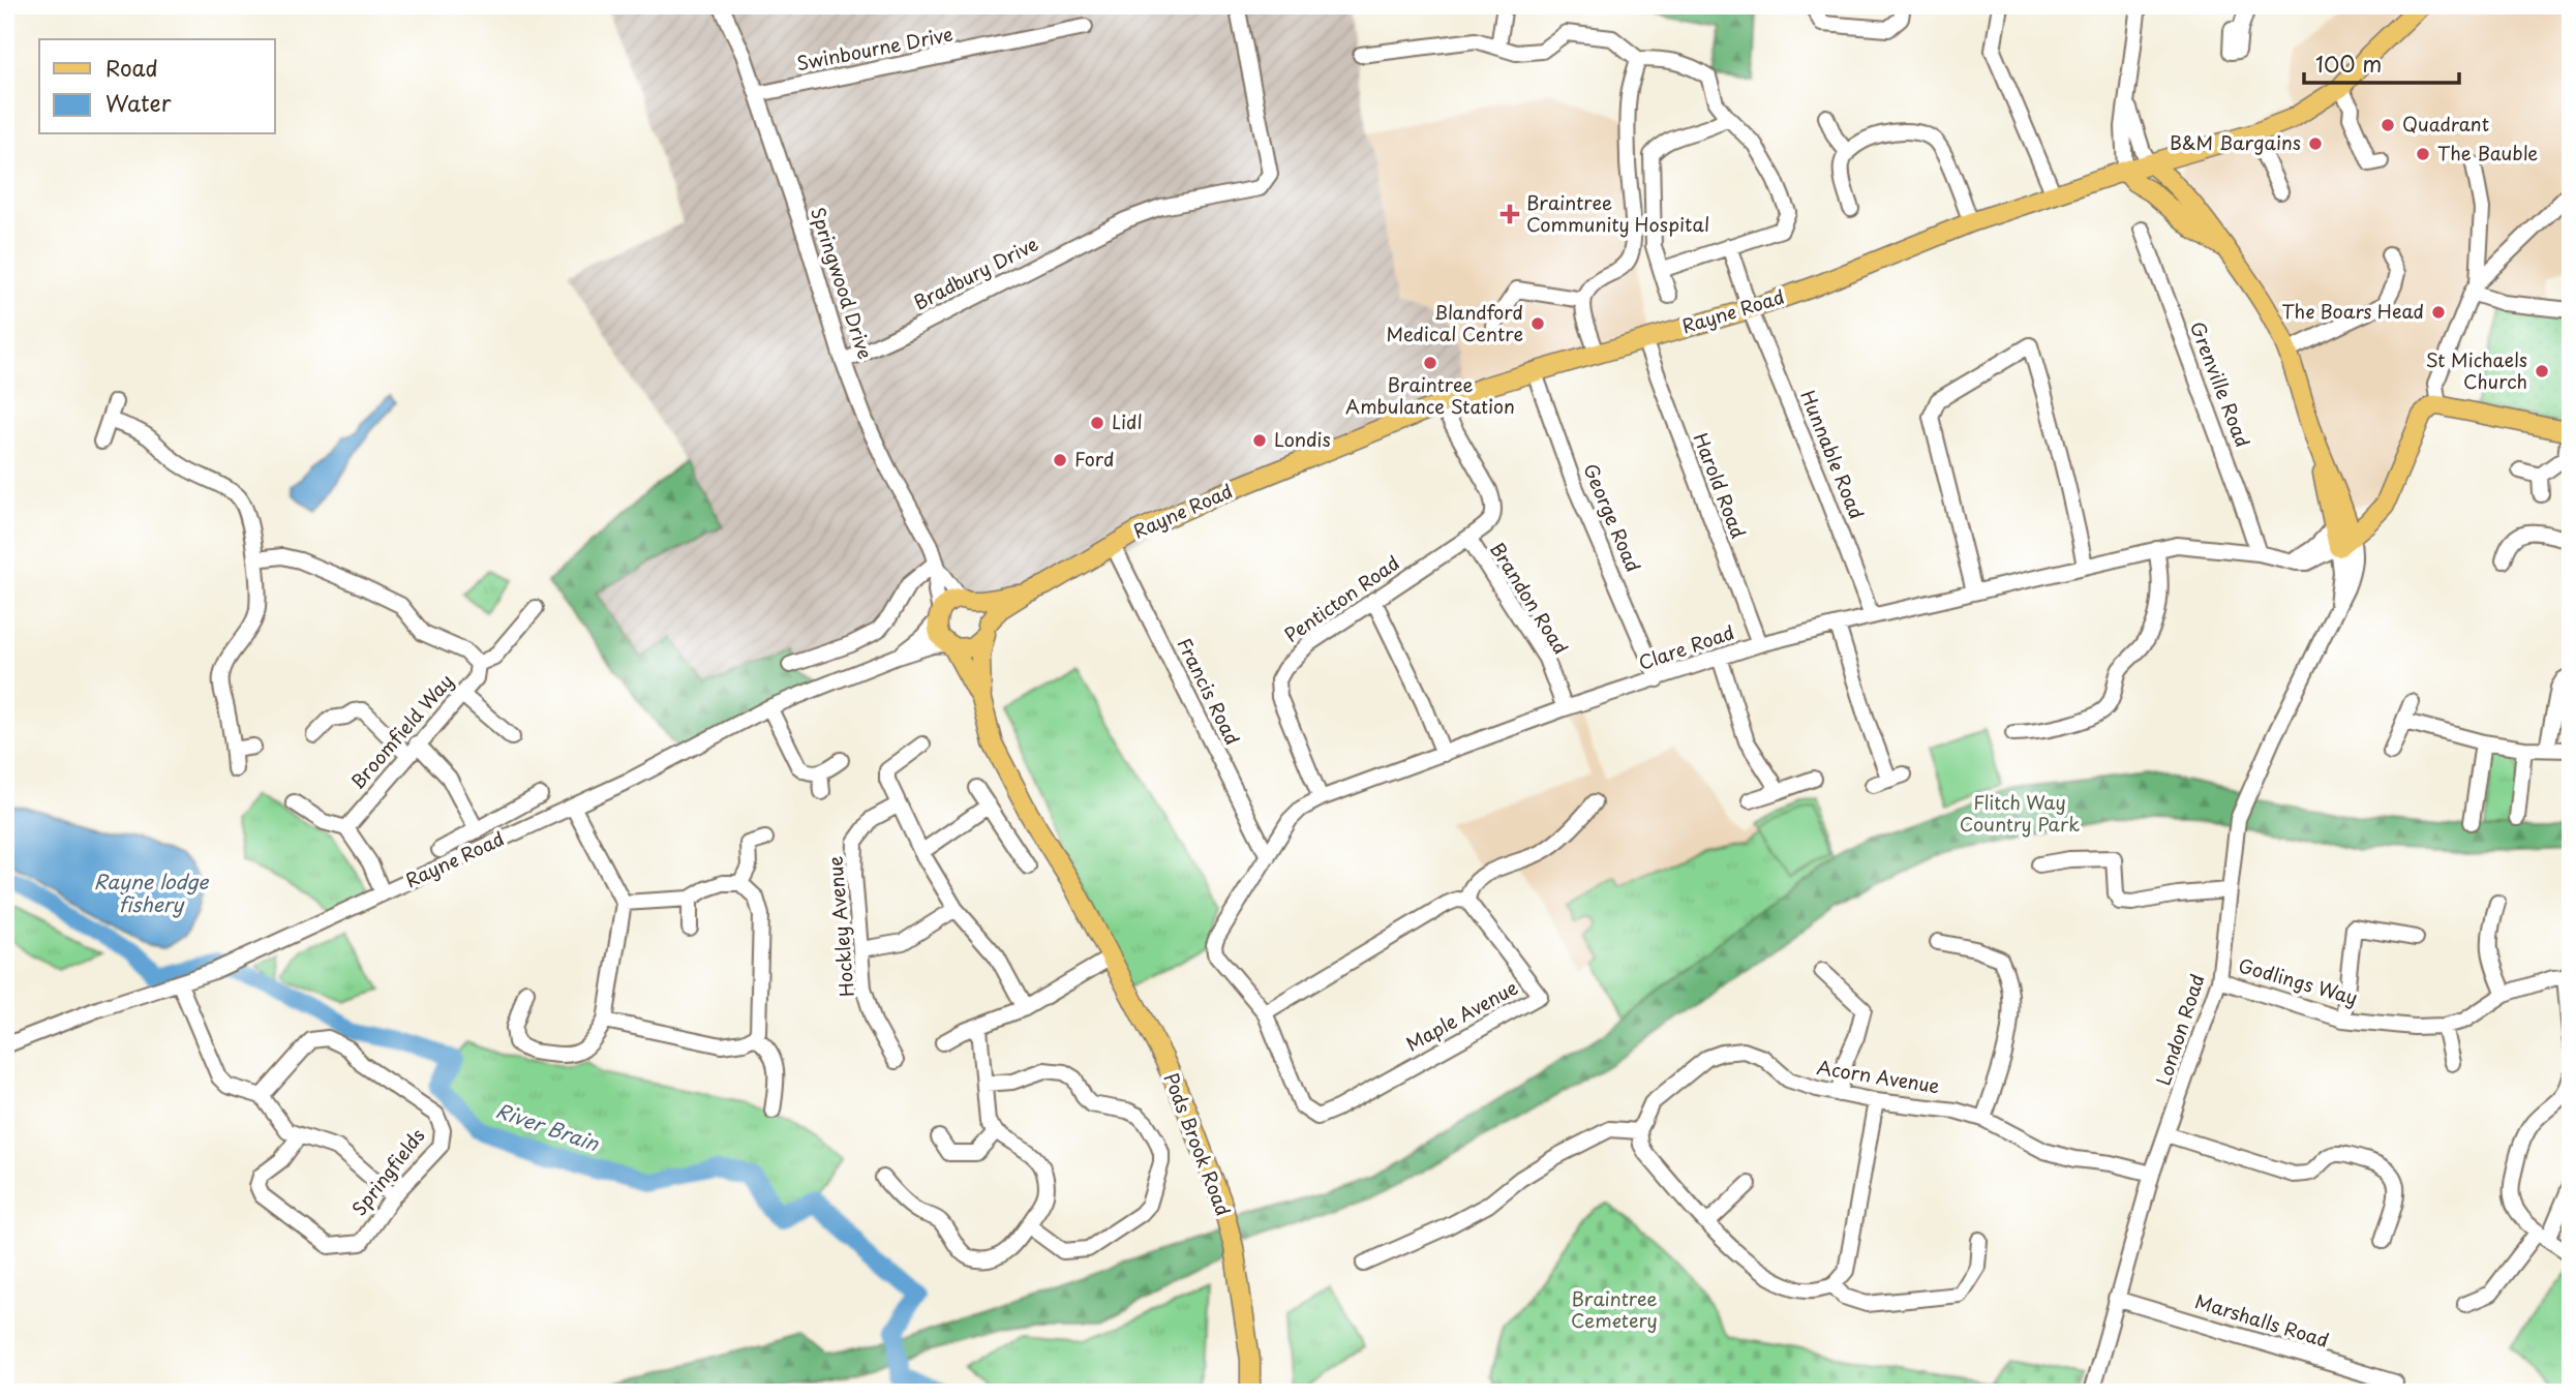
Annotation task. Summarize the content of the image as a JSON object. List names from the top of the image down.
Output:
{
  "streets": {
    "main road": ["Rayne Road", "Pods Brook Road"],
    "street": [
      "Swinbourne Drive",
      "Bradbury Drive",
      "Springwood Drive",
      "Grenville Road",
      "Hunnable Road",
      "Harold Road",
      "George Road",
      "Brandon Road",
      "Penticton Road",
      "Clare Road",
      "Francis Road",
      "Broomfield Way",
      "Hockley Avenue",
      "Godlings Way",
      "Maple Avenue",
      "London Road",
      "Acorn Avenue",
      "Springfields",
      "Marshalls Road"
    ]
  },
  "crossings": [
    ["Swinbourne Drive", "Springwood Drive"],
    ["Bradbury Drive", "Springwood Drive"],
    ["Springwood Drive", "Rayne Road"],
    ["Rayne Road", "Hunnable Road"],
    ["Rayne Road", "Harold Road"],
    ["Rayne Road", "George Road"],
    ["Rayne Road", "Brandon Road"],
    ["Rayne Road", "Francis Road"],
    ["Grenville Road", "Clare Road"],
    ["Hunnable Road", "Clare Road"],
    ["Harold Road", "Clare Road"],
    ["George Road", "Clare Road"],
    ["Brandon Road", "Penticton Road"],
    ["Brandon Road", "Clare Road"],
    ["Penticton Road", "Clare Road"],
    ["Clare Road", "Francis Road"],
    ["Clare Road", "Maple Avenue"],
    ["Clare Road", "London Road"],
    ["Godlings Way", "London Road"],
    ["London Road", "Acorn Avenue"],
    ["London Road", "Marshalls Road"]
  ],
  "water": ["Rayne lodge fishery", "River Brain"],
  "parks": ["Flitch Way Country Park", "Braintree Cemetery"],
  "places": {
    "other": [
      "Quadrant",
      "B&M Bargains",
      "The Bauble",
      "The Boars Head",
      "Blandford Medical Centre",
      "Braintree Ambulance Station",
      "St Michaels Church",
      "Lidl",
      "Londis",
      "Ford"
    ],
    "health": ["Braintree Community Hospital"]
  },
  "legend": ["Road", "Water"],
  "scale_bar": "100 m"
}
